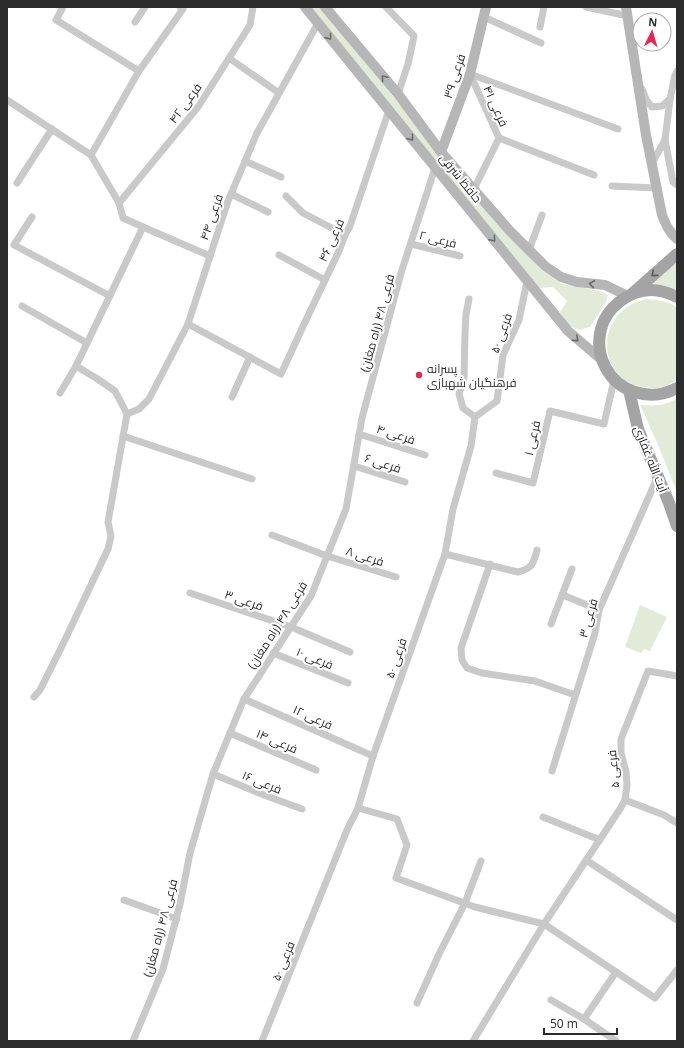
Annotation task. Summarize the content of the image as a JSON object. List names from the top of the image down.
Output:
{
  "streets": {
    "main road": ["فرعی ۳۹", "حافظ شرقی", "آیت الله غفاری"],
    "street": [
      "فرعی ۴۲",
      "فرعی ۴۱",
      "فرعی ۴۴",
      "فرعی ۲",
      "فرعی ۴۶",
      "فرعی ۴۸ (راه مغان)",
      "فرعی ۵۰",
      "فرعی ۴",
      "فرعی ۱",
      "فرعی ۶",
      "فرعی ۸",
      "فرعی ۳",
      "فرعی ۱۰",
      "فرعی ۱۲",
      "فرعی ۱۴",
      "فرعی ۵",
      "فرعی ۱۶"
    ]
  },
  "crossings": [
    ["فرعی ۳۹", "فرعی ۴۱"],
    ["فرعی ۳۹", "حافظ شرقی"],
    ["فرعی ۴۱", "حافظ شرقی"],
    ["حافظ شرقی", "فرعی ۴۴"],
    ["حافظ شرقی", "فرعی ۴۶"],
    ["حافظ شرقی", "فرعی ۴۸ (راه مغان)"],
    ["حافظ شرقی", "فرعی ۵۰"],
    ["فرعی ۲", "فرعی ۴۸ (راه مغان)"],
    ["فرعی ۴۸ (راه مغان)", "فرعی ۴"],
    ["فرعی ۴۸ (راه مغان)", "فرعی ۶"],
    ["فرعی ۴۸ (راه مغان)", "فرعی ۸"],
    ["فرعی ۴۸ (راه مغان)", "فرعی ۳"],
    ["فرعی ۴۸ (راه مغان)", "فرعی ۱۰"],
    ["فرعی ۴۸ (راه مغان)", "فرعی ۱۲"],
    ["فرعی ۴۸ (راه مغان)", "فرعی ۱۴"],
    ["فرعی ۴۸ (راه مغان)", "فرعی ۱۶"],
    ["فرعی ۵۰", "فرعی ۱۲"],
    ["آیت الله غفاری", "فرعی ۳"]
  ],
  "places": ["پسرانه فرهنگیان شهبازی"],
  "scale_bar": "50 m",
  "north": "top"
}
